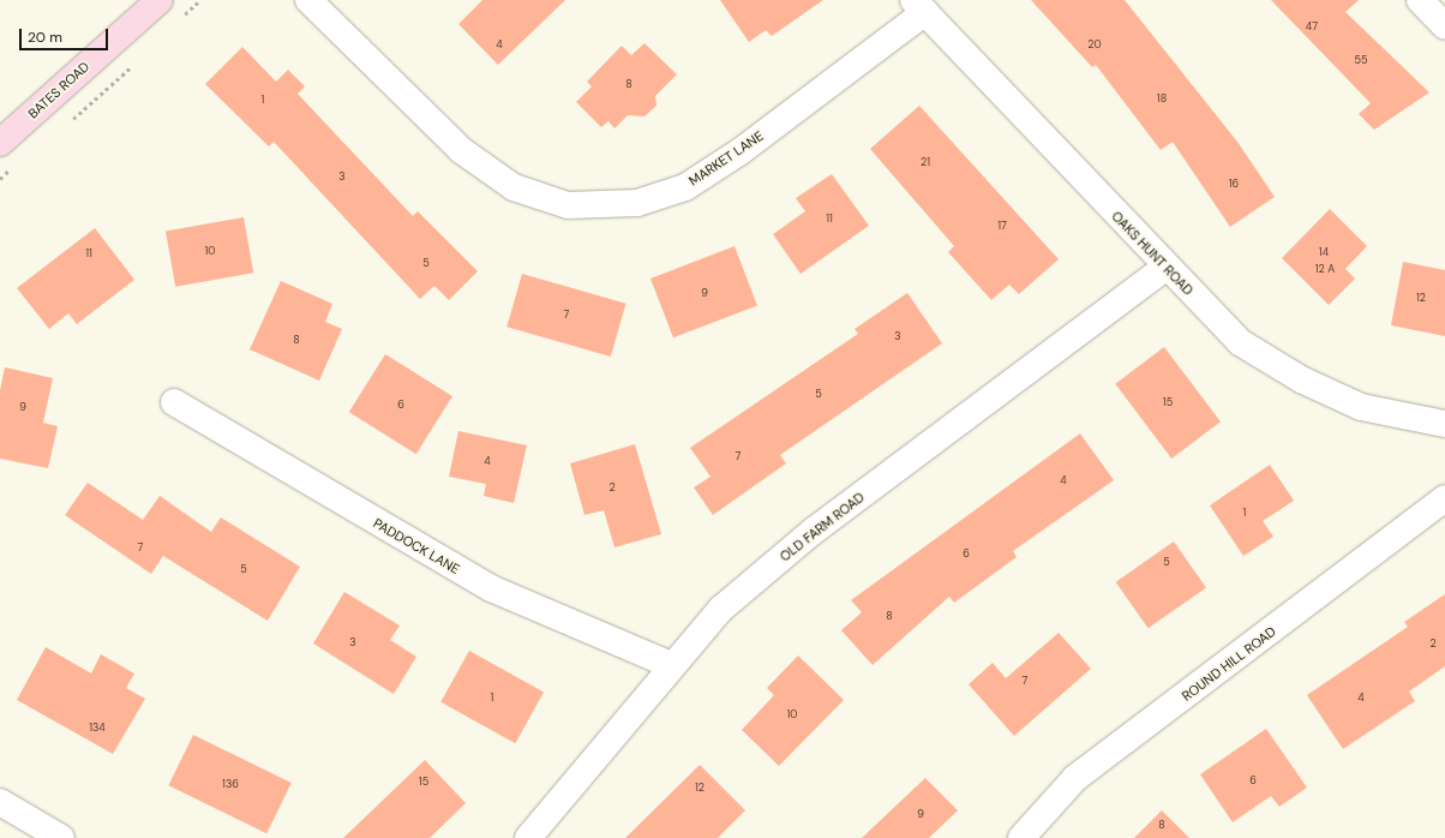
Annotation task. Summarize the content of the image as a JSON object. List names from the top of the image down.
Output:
{
  "streets": {
    "street": [
      "BATES ROAD",
      "MARKET LANE",
      "OAKS HUNT ROAD",
      "OLD FARM ROAD",
      "PADDOCK LANE",
      "ROUND HILL ROAD"
    ]
  },
  "crossings": [
    ["MARKET LANE", "OAKS HUNT ROAD"],
    ["OAKS HUNT ROAD", "OLD FARM ROAD"],
    ["OLD FARM ROAD", "PADDOCK LANE"]
  ],
  "house_numbers": [
    "47",
    "4",
    "20",
    "55",
    "8",
    "18",
    "1",
    "21",
    "3",
    "16",
    "11",
    "17",
    "10",
    "14",
    "11",
    "5",
    "12 A",
    "9",
    "12",
    "7",
    "3",
    "8",
    "5",
    "15",
    "6",
    "9",
    "7",
    "4",
    "4",
    "2",
    "1",
    "7",
    "6",
    "5",
    "5",
    "8",
    "3",
    "2",
    "7",
    "1",
    "4",
    "10",
    "134",
    "6",
    "15",
    "136",
    "12",
    "9",
    "8"
  ],
  "scale_bar": "20 m"
}
